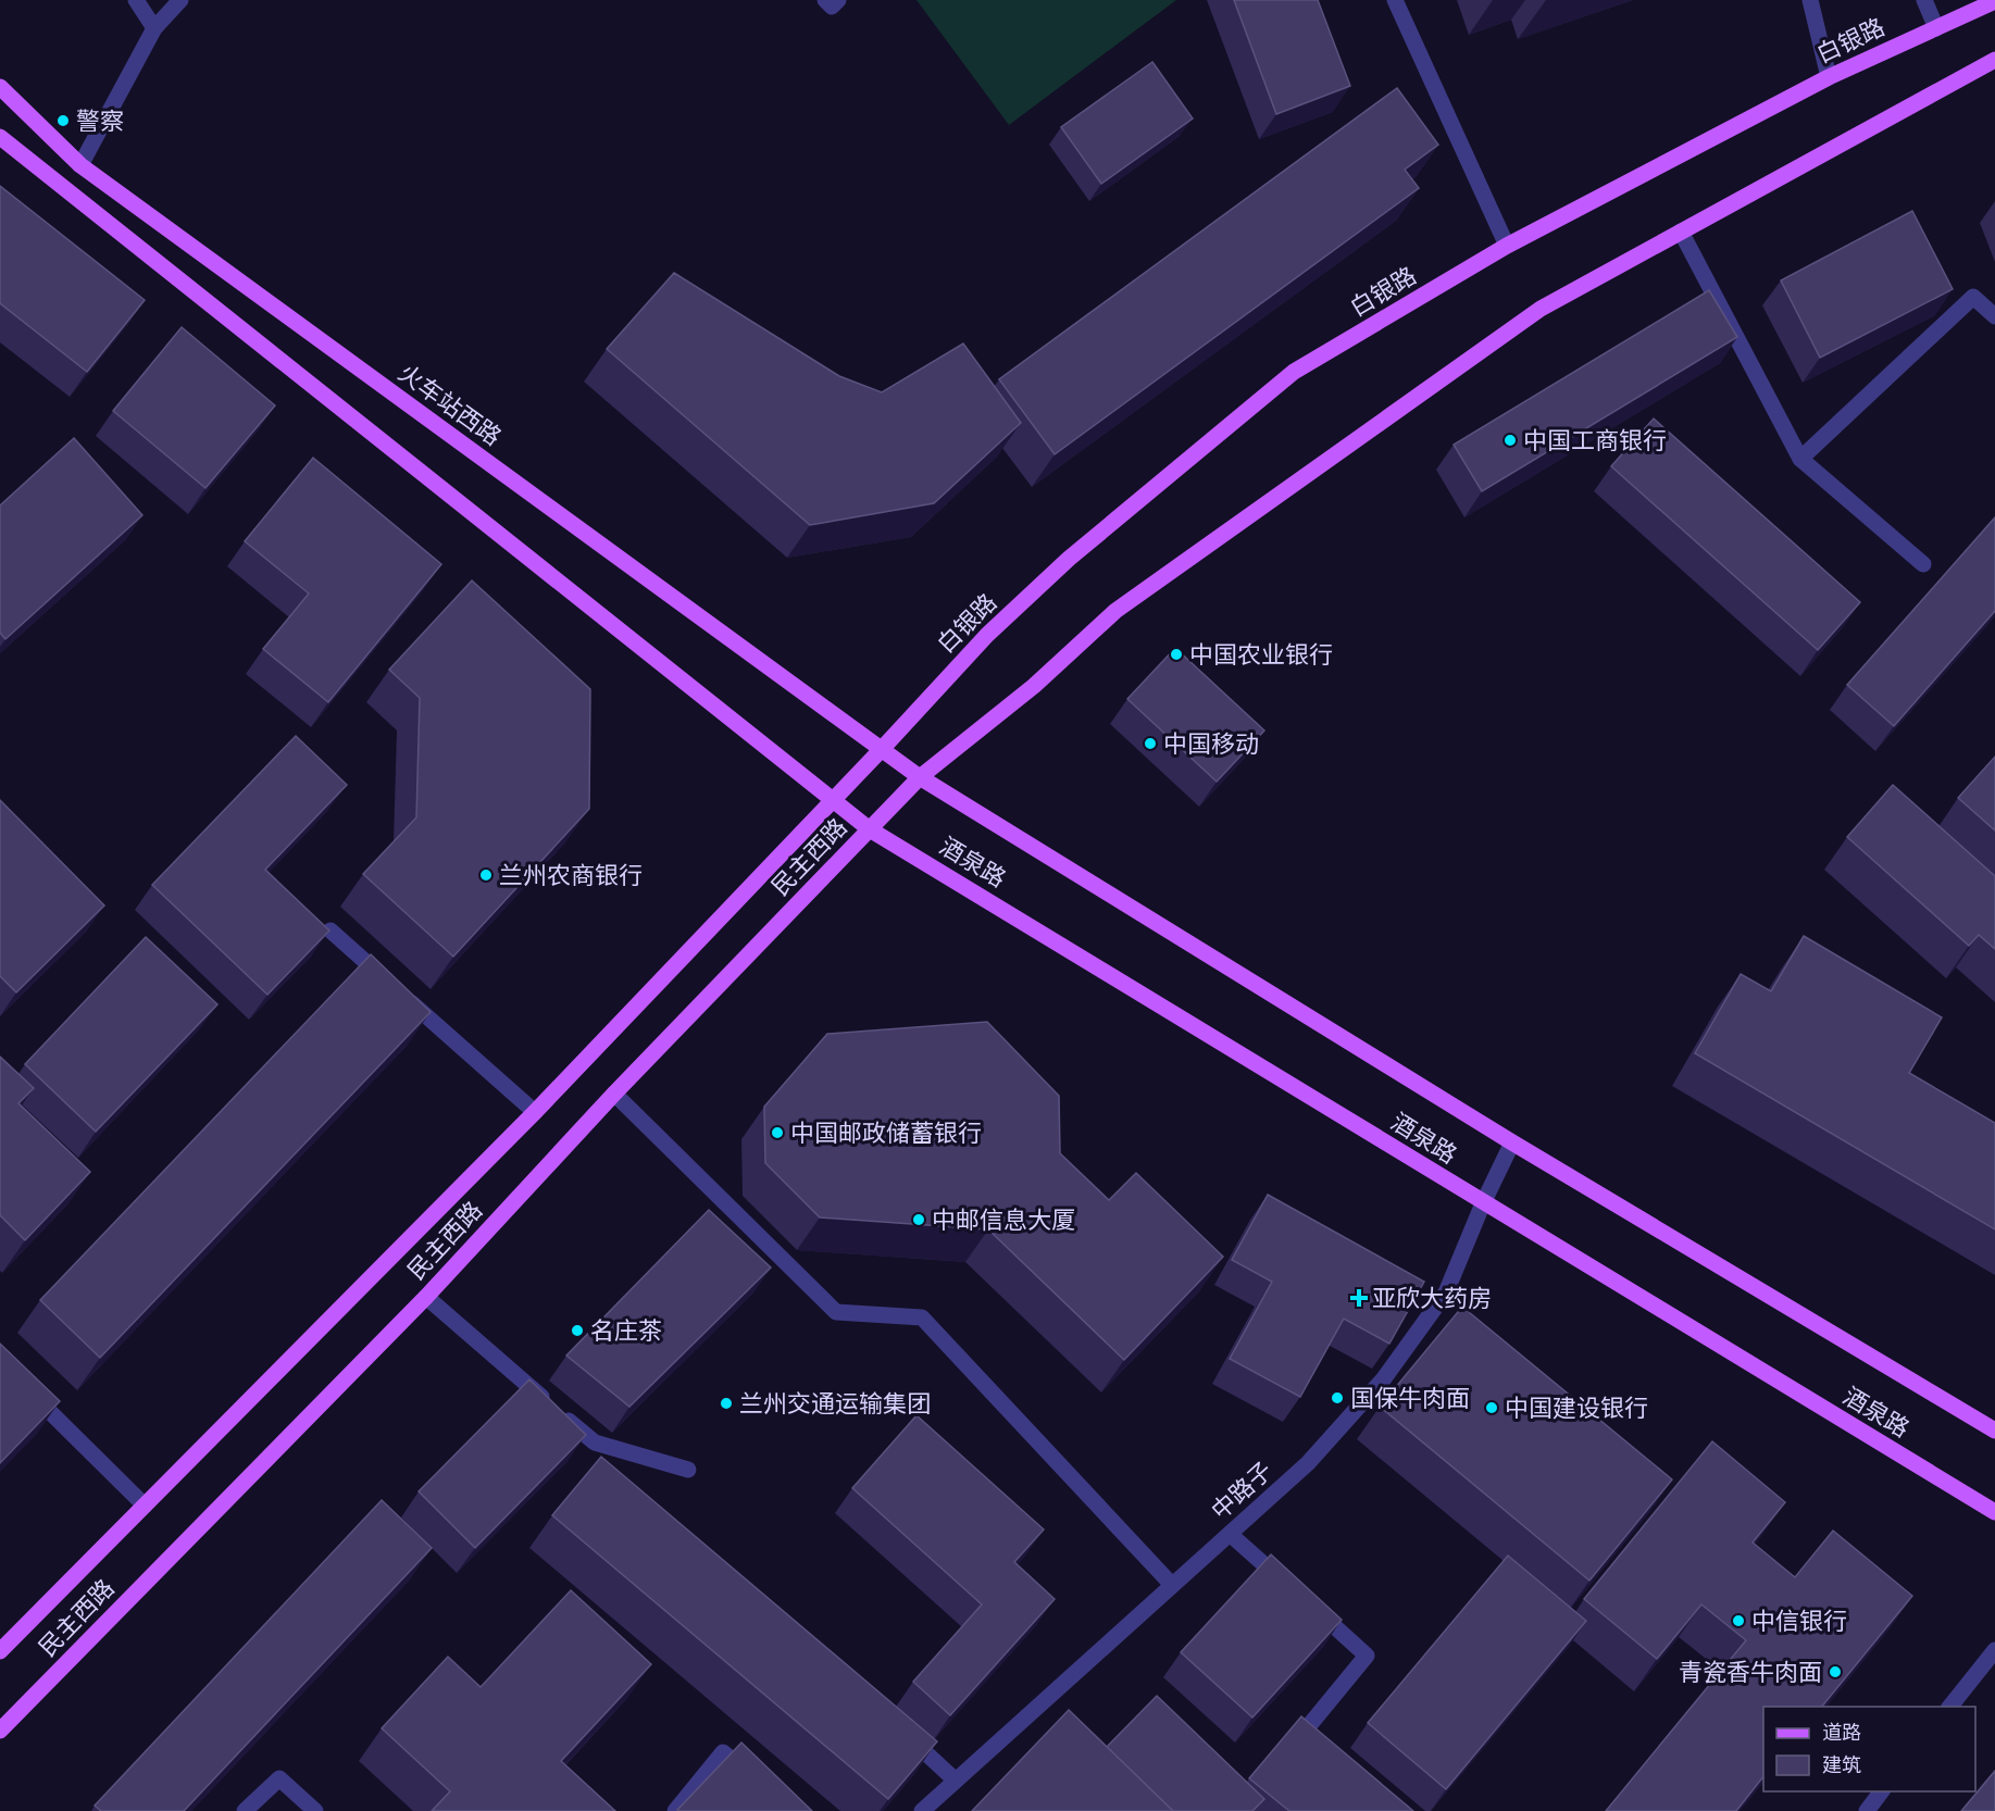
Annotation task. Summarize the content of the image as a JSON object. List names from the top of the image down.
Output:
{
  "streets": {
    "main road": [
      "白银路",
      "火车站西路",
      "民主西路",
      "酒泉路"
    ],
    "street": ["中路子"]
  },
  "crossings": [
    ["白银路", "火车站西路"],
    ["白银路", "民主西路"],
    ["白银路", "酒泉路"],
    ["火车站西路", "民主西路"],
    ["火车站西路", "酒泉路"],
    ["民主西路", "酒泉路"],
    ["酒泉路", "中路子"]
  ],
  "places": {
    "other": [
      "警察",
      "中国工商银行",
      "中国农业银行",
      "中国移动",
      "兰州农商银行",
      "中国邮政储蓄银行",
      "中邮信息大厦",
      "名庄茶",
      "国保牛肉面",
      "兰州交通运输集团",
      "中国建设银行",
      "中信银行",
      "青瓷香牛肉面"
    ],
    "health": ["亚欣大药房"]
  },
  "legend": ["道路", "建筑"]
}
